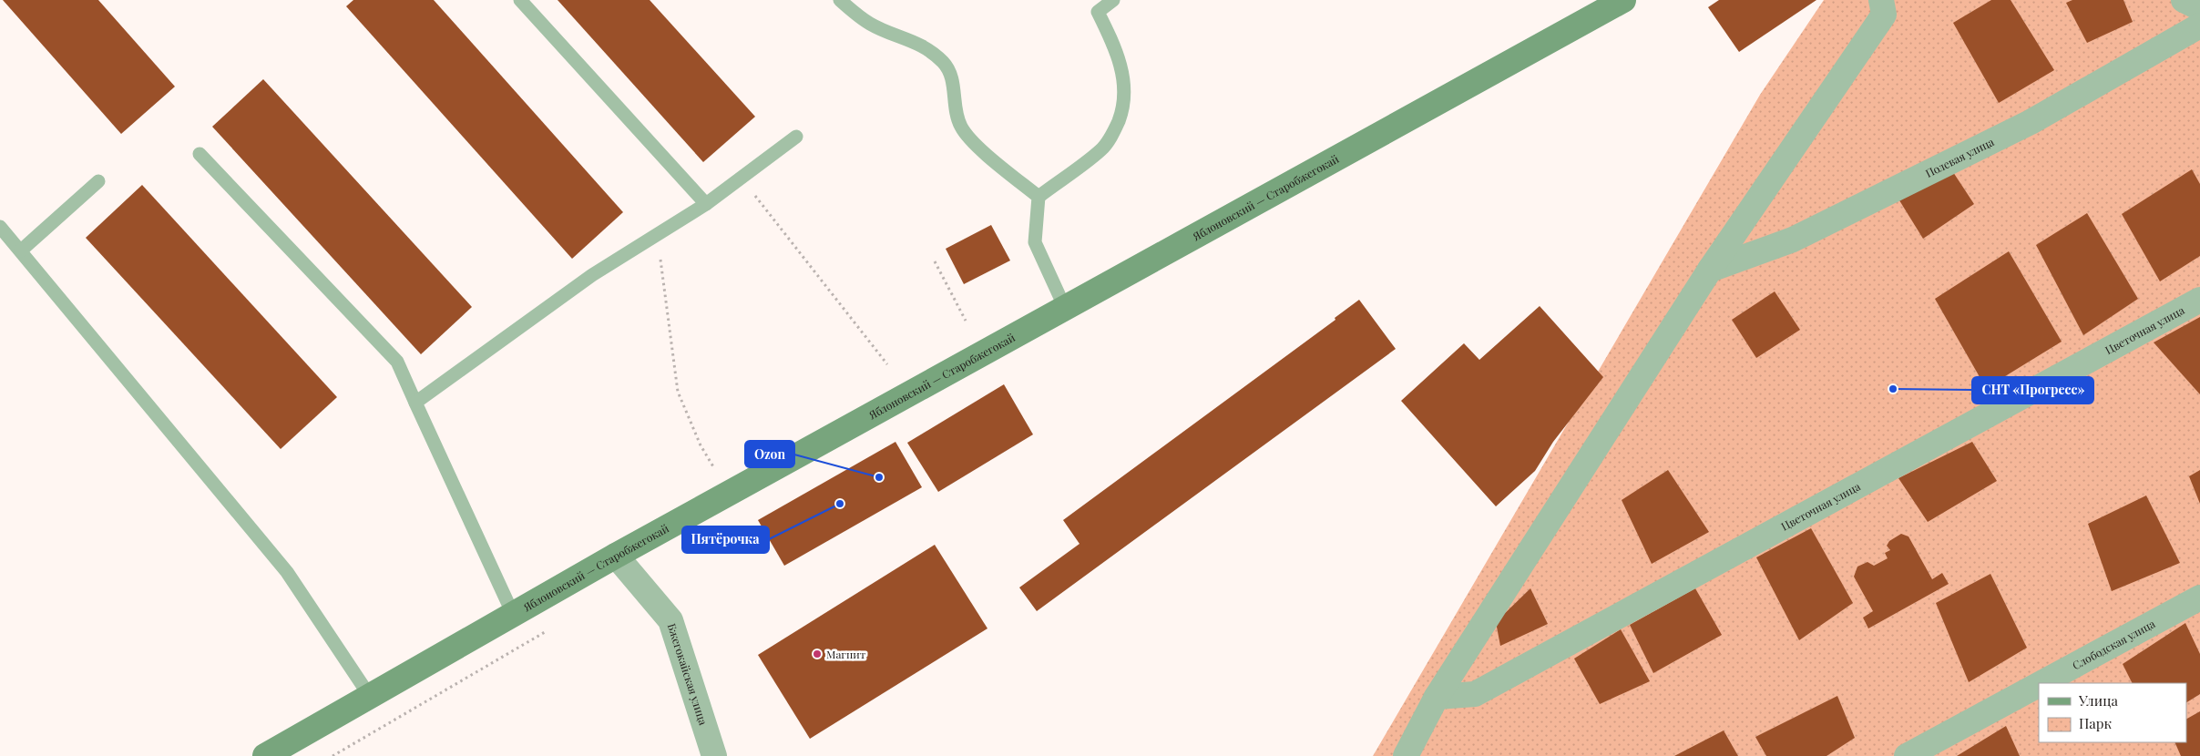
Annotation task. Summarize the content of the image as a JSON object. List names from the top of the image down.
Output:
{
  "streets": {
    "street": [
      "Полевая улица",
      "Яблоновский — Старобжегокай",
      "Цветочная улица",
      "Слободская улица",
      "Бжегокайская улица"
    ]
  },
  "crossings": [
    ["Яблоновский — Старобжегокай", "Бжегокайская улица"]
  ],
  "places": [
    "СНТ «Прогресс»",
    "Ozon",
    "Пятёрочка",
    "Магнит"
  ],
  "legend": ["Улица", "Парк"]
}
